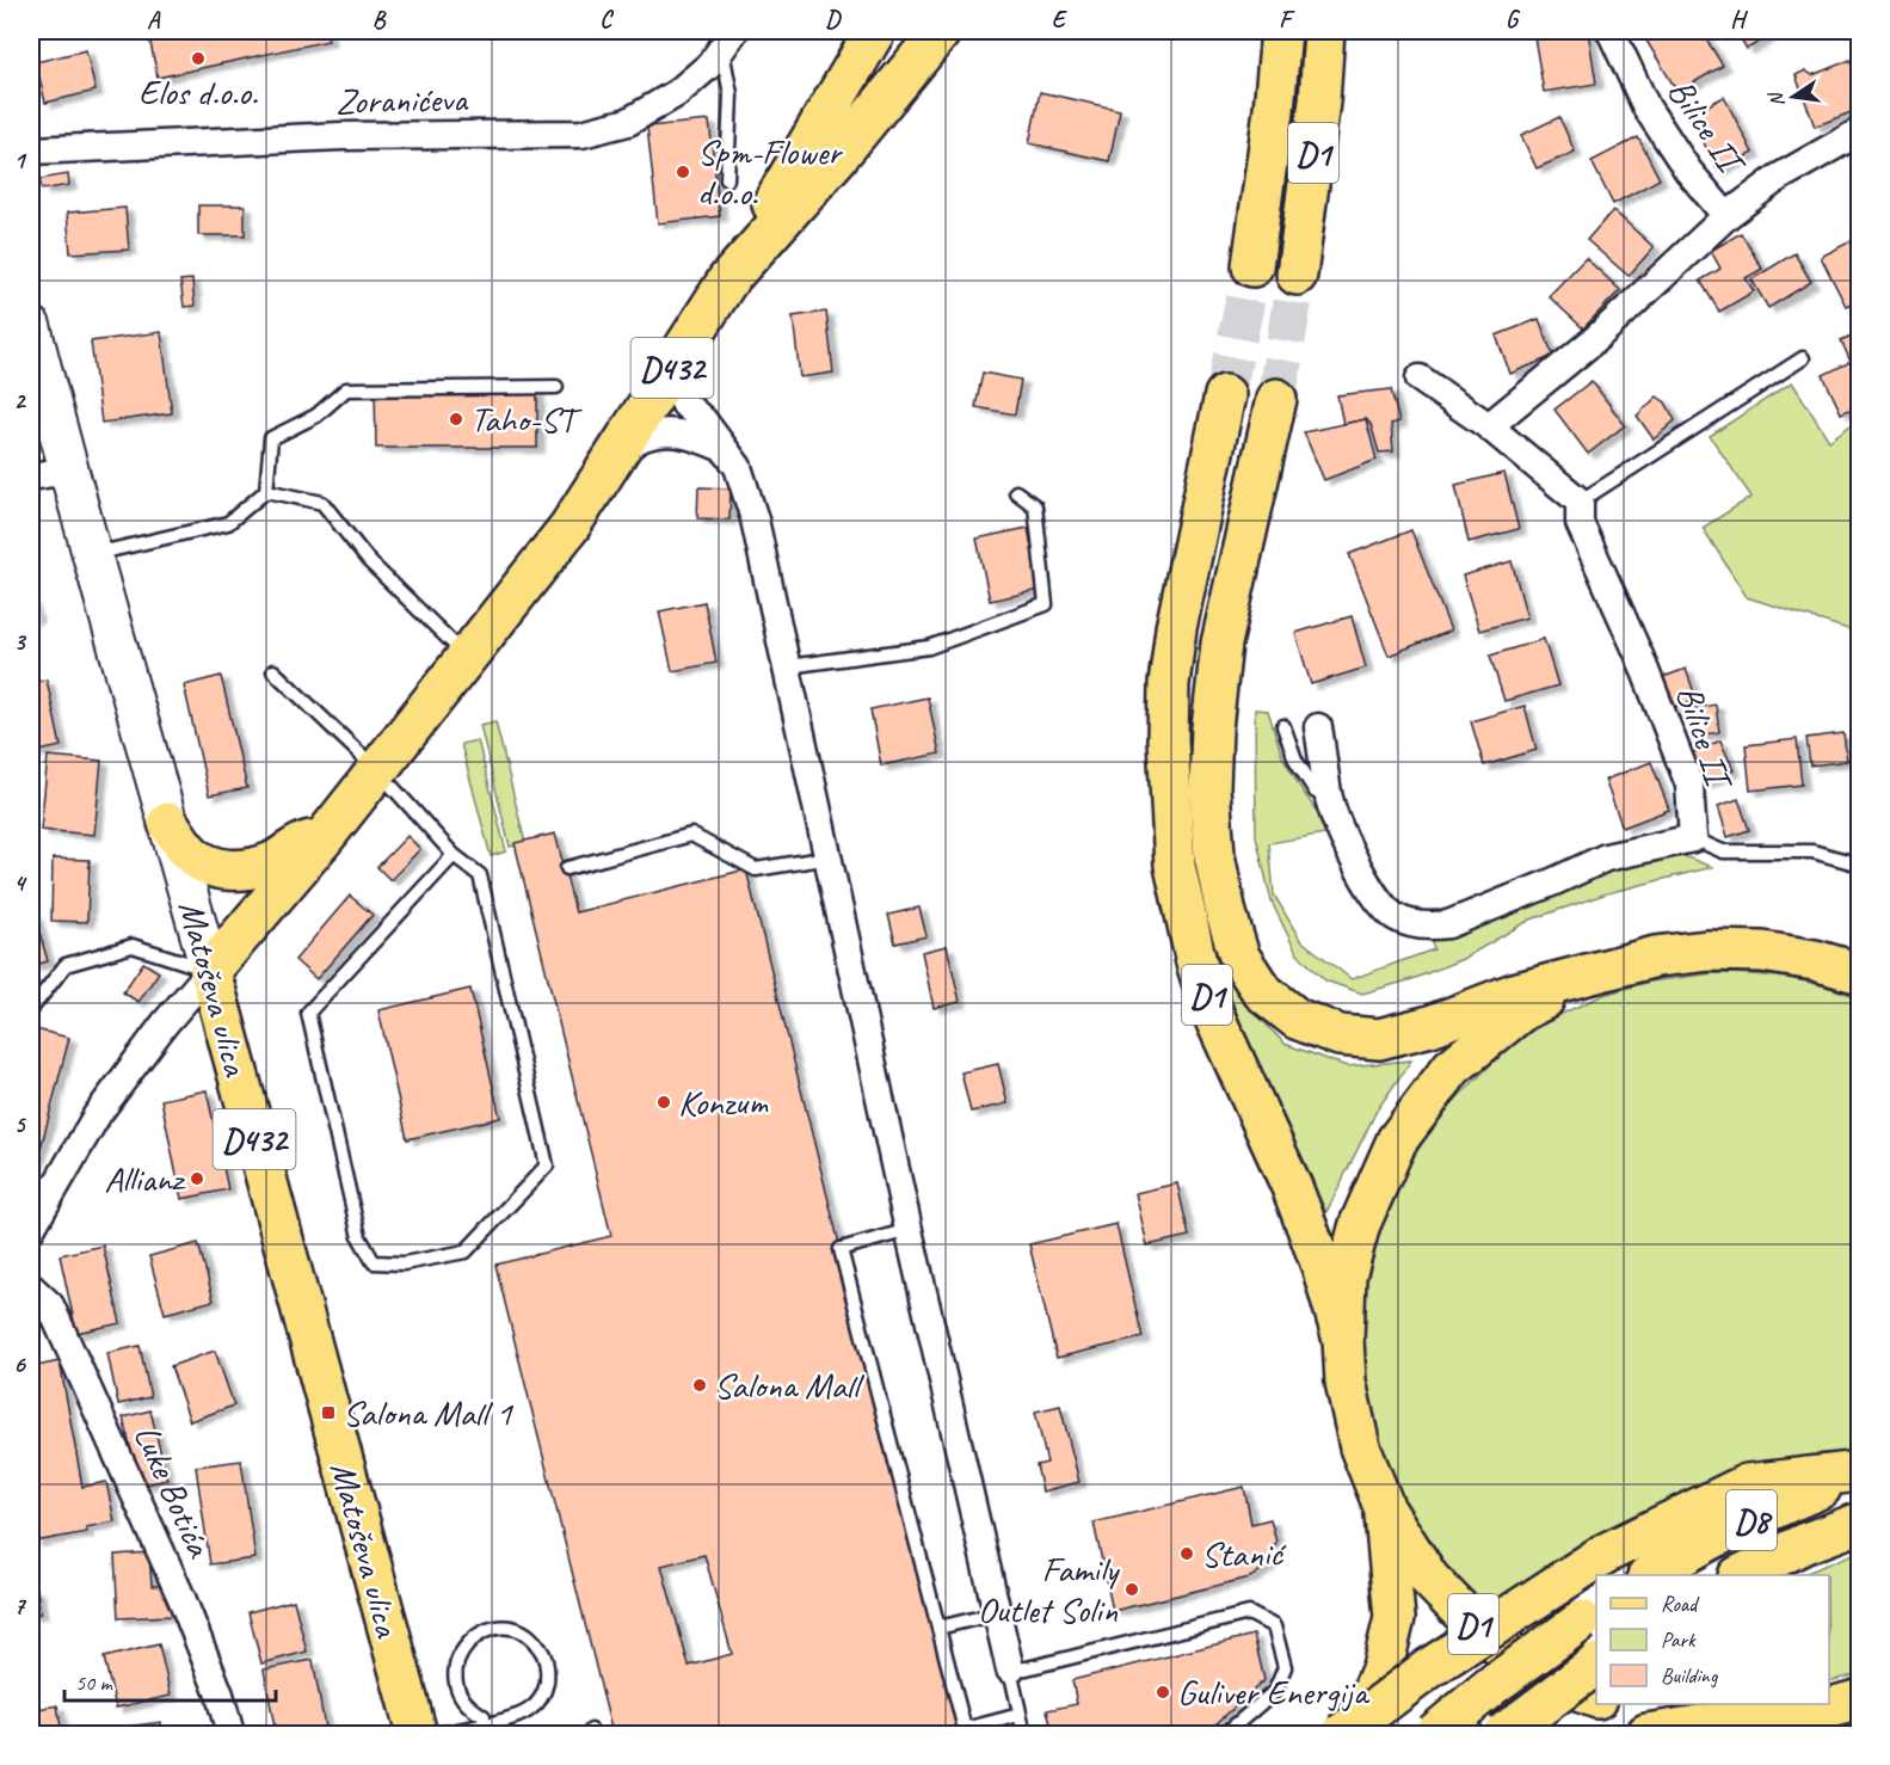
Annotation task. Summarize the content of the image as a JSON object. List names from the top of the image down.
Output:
{
  "streets": {
    "main road": [
      "D1",
      "D432",
      "Matoševa ulica",
      "D8"
    ],
    "street": ["Zoranićeva", "Bilice II", "Luke Botića"]
  },
  "crossings": [
    ["D432", "Matoševa ulica"]
  ],
  "places": {
    "other": [
      "Elos d.o.o.",
      "Spm-Flower d.o.o.",
      "Taho-ST",
      "Konzum",
      "Allianz",
      "Salona Mall",
      "Stanić",
      "Family Outlet Solin",
      "Guliver Energija"
    ],
    "transit": ["Salona Mall 1"]
  },
  "legend": ["Road", "Park", "Building"],
  "scale_bar": "50 m",
  "north": "left",
  "grid": {
    "columns": [
      "A",
      "B",
      "C",
      "D",
      "E",
      "F",
      "G",
      "H"
    ],
    "rows": [
      "1",
      "2",
      "3",
      "4",
      "5",
      "6",
      "7"
    ]
  }
}
